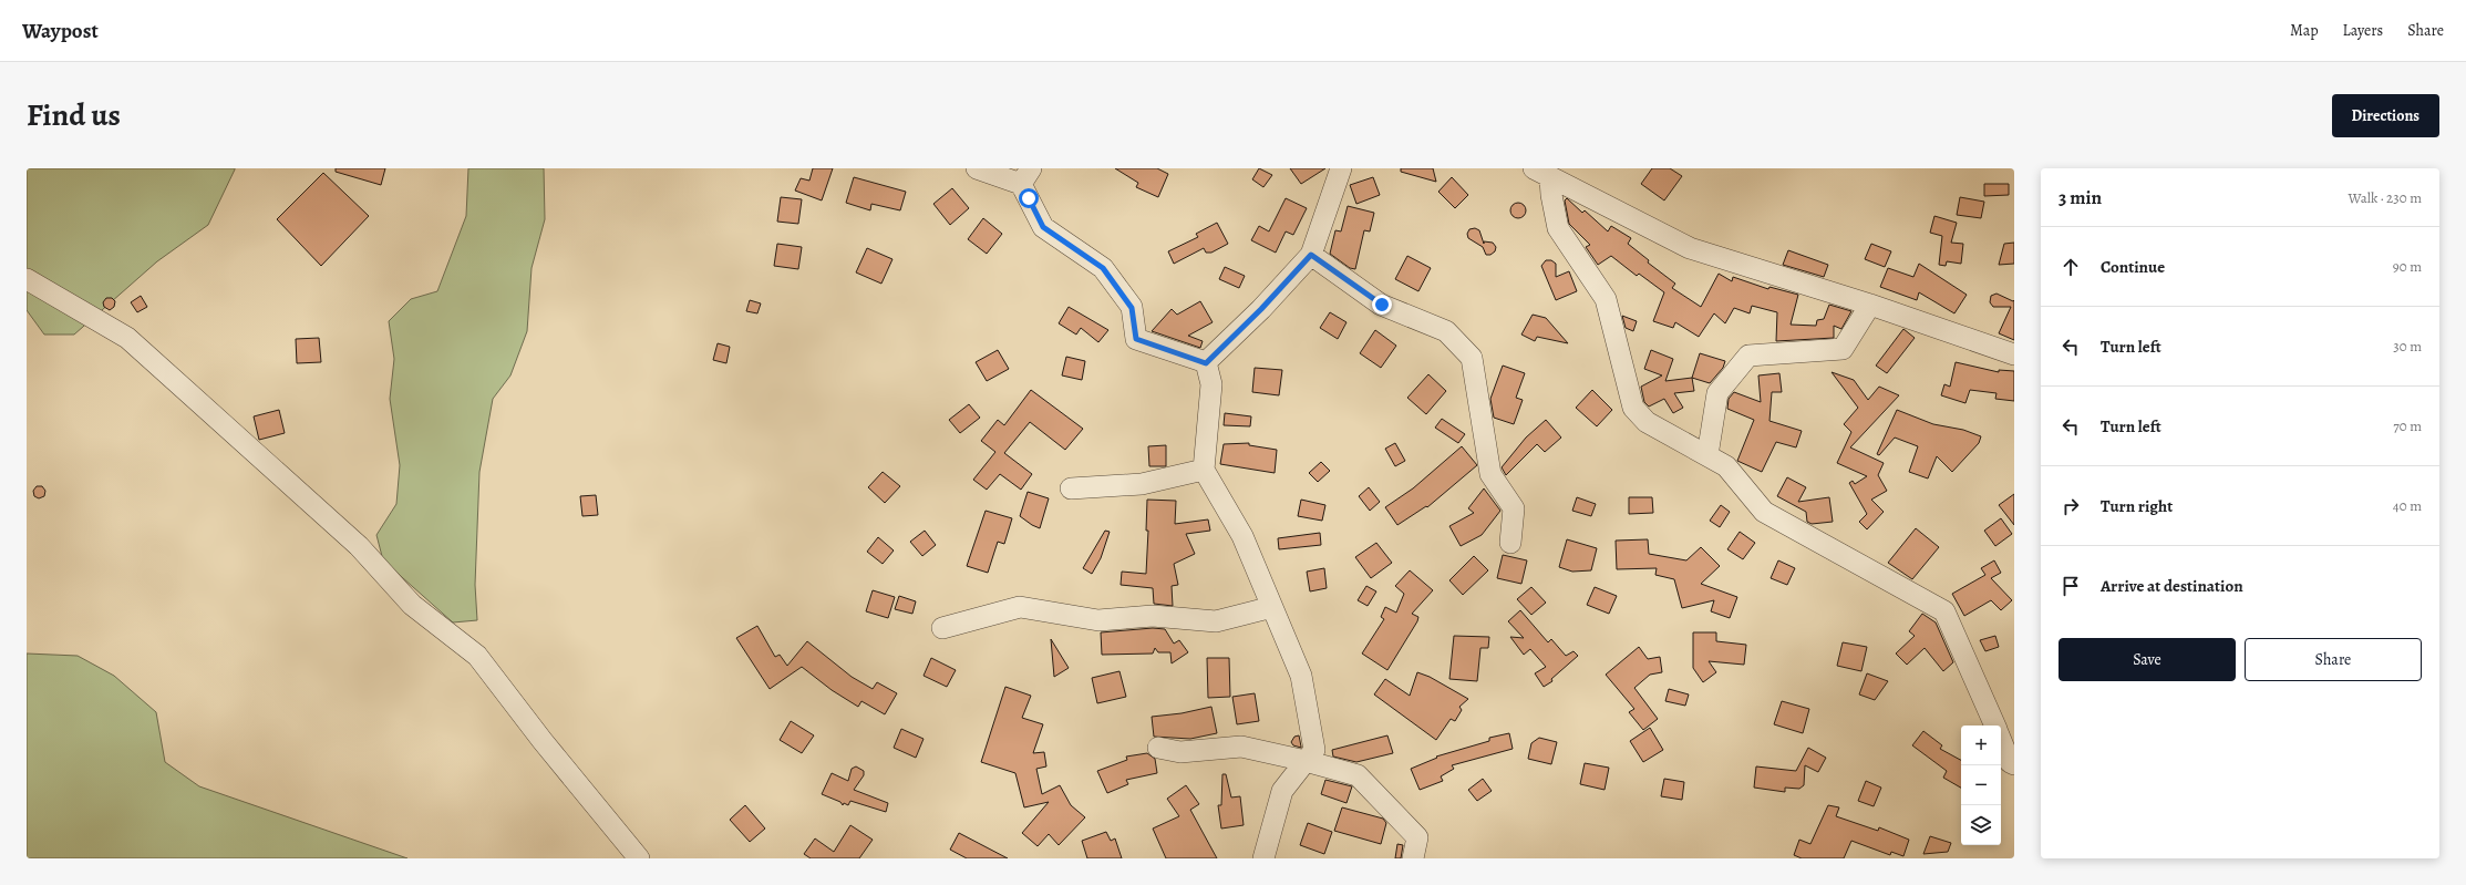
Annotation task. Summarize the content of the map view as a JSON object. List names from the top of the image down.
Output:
{
  "page": {
    "header": "Waypost",
    "nav": ["Map", "Layers", "Share"],
    "title": "Find us",
    "buttons": [
      "Directions",
      ["Save", "Share"]
    ],
    "heading": ["3 min", "Walk · 230 m"],
    "list": [
      ["Continue", "90 m"],
      ["Turn left", "30 m"],
      ["Turn left", "70 m"],
      ["Turn right", "40 m"],
      "Arrive at destination"
    ],
    "map_buttons": ["+", "−"]
  }
}
